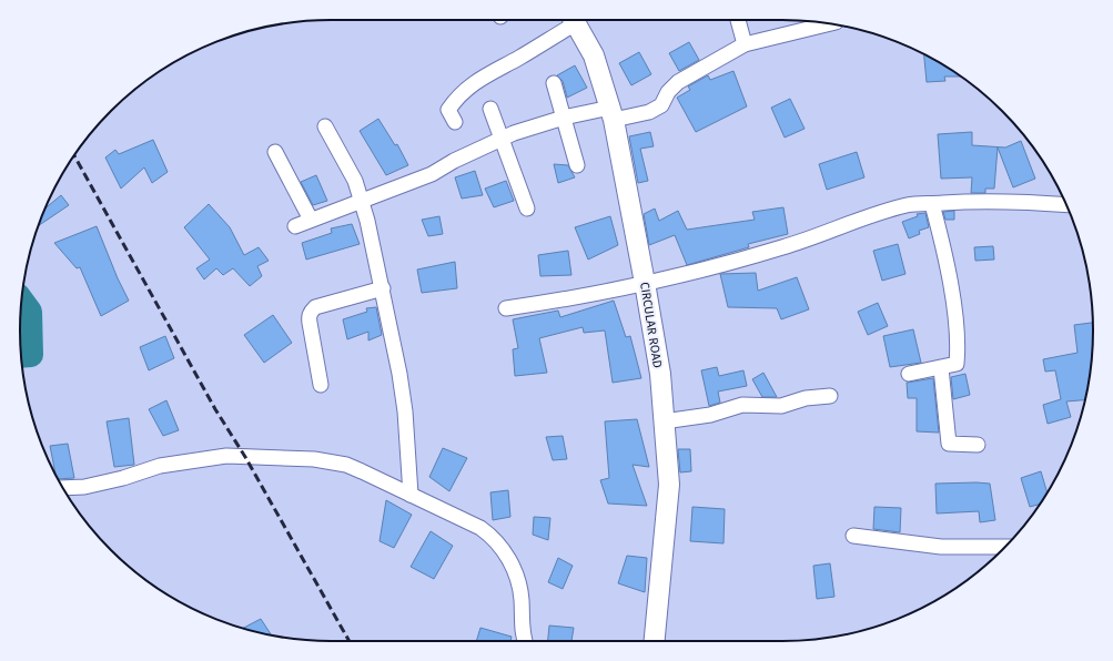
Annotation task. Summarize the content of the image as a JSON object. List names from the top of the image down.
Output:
{
  "streets": {
    "main road": ["CIRCULAR ROAD"]
  }
}
